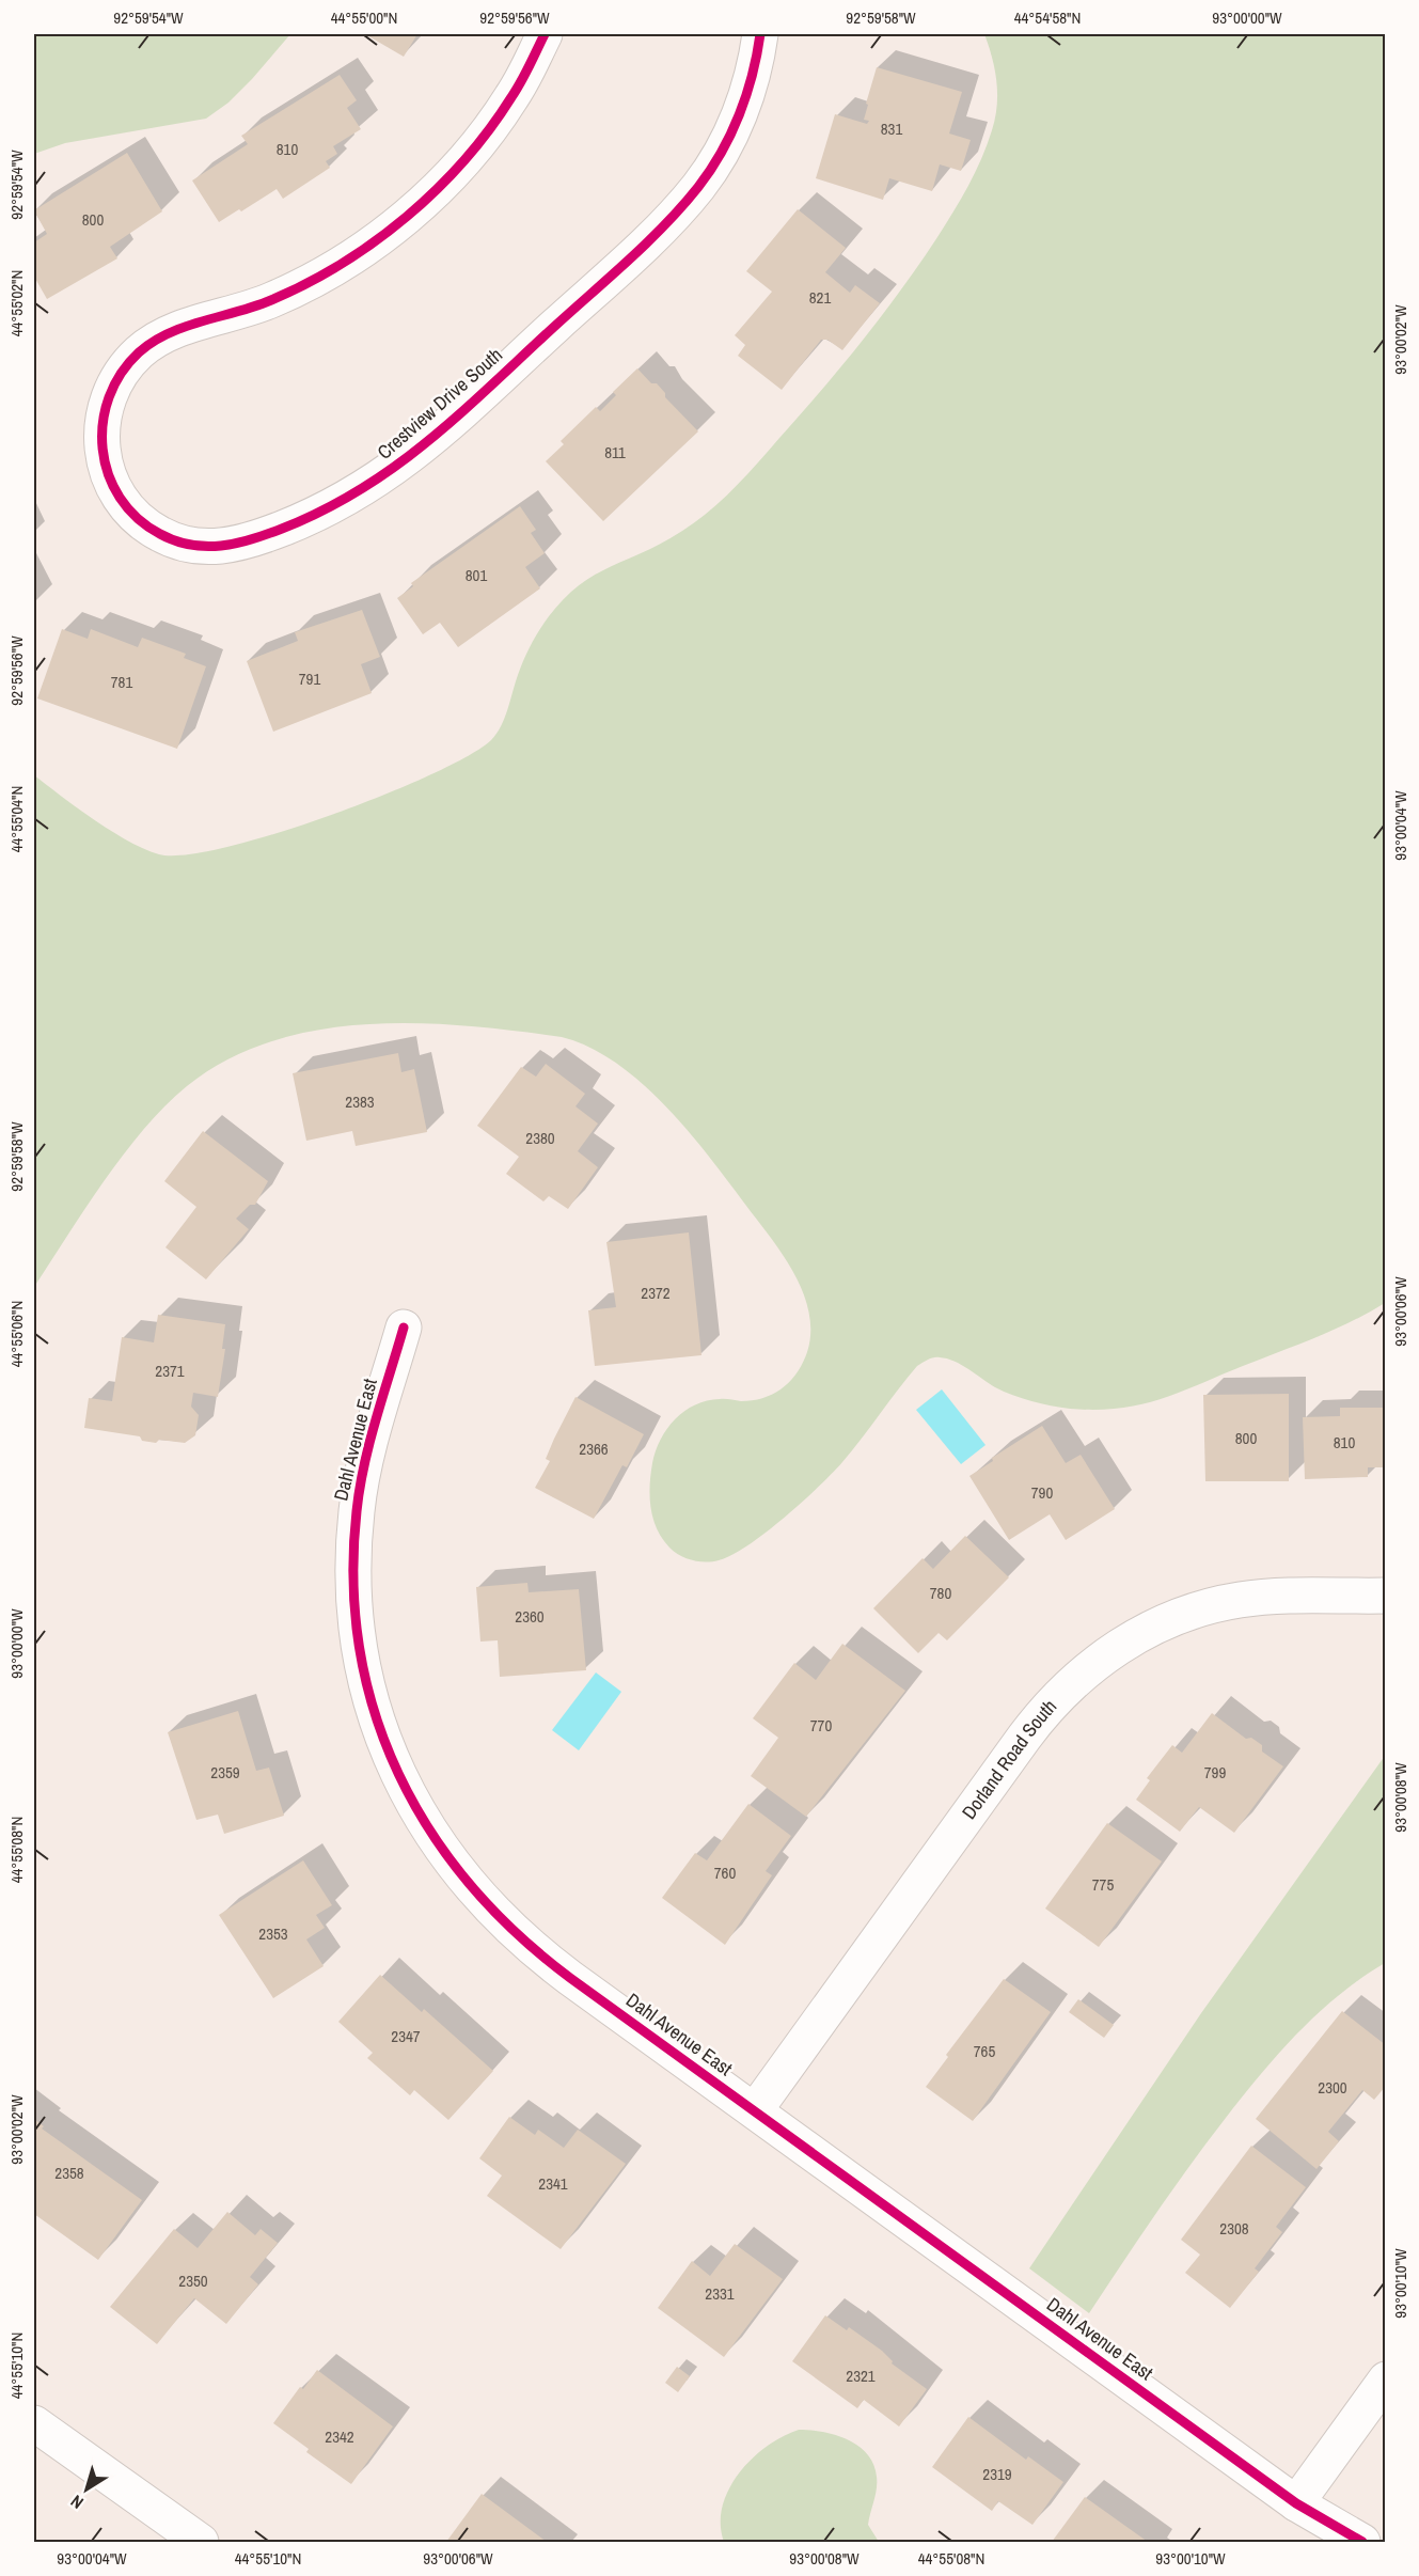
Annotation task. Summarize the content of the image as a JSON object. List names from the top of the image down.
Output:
{
  "streets": {
    "street": ["Crestview Drive South", "Dahl Avenue East", "Dorland Road South"]
  },
  "crossings": [
    ["Dahl Avenue East", "Dorland Road South"]
  ],
  "house_numbers": [
    "831",
    "810",
    "800",
    "821",
    "811",
    "801",
    "791",
    "781",
    "2383",
    "2380",
    "2372",
    "2371",
    "800",
    "810",
    "2366",
    "790",
    "780",
    "2360",
    "770",
    "2359",
    "799",
    "760",
    "775",
    "2353",
    "2347",
    "765",
    "2300",
    "2358",
    "2341",
    "2308",
    "2350",
    "2331",
    "2321",
    "2342",
    "2319"
  ],
  "north": "bottom left",
  "coordinates": [
    "92°59'54\"W",
    "44°55'00\"N",
    "92°59'56\"W",
    "92°59'58\"W",
    "44°54'58\"N",
    "93°00'00\"W",
    "44°55'02\"N",
    "93°00'02\"W",
    "44°55'04\"N",
    "93°00'04\"W",
    "93°00'06\"W",
    "44°55'06\"N",
    "93°00'08\"W",
    "44°55'08\"N",
    "93°00'10\"W",
    "44°55'10\"N"
  ]
}
